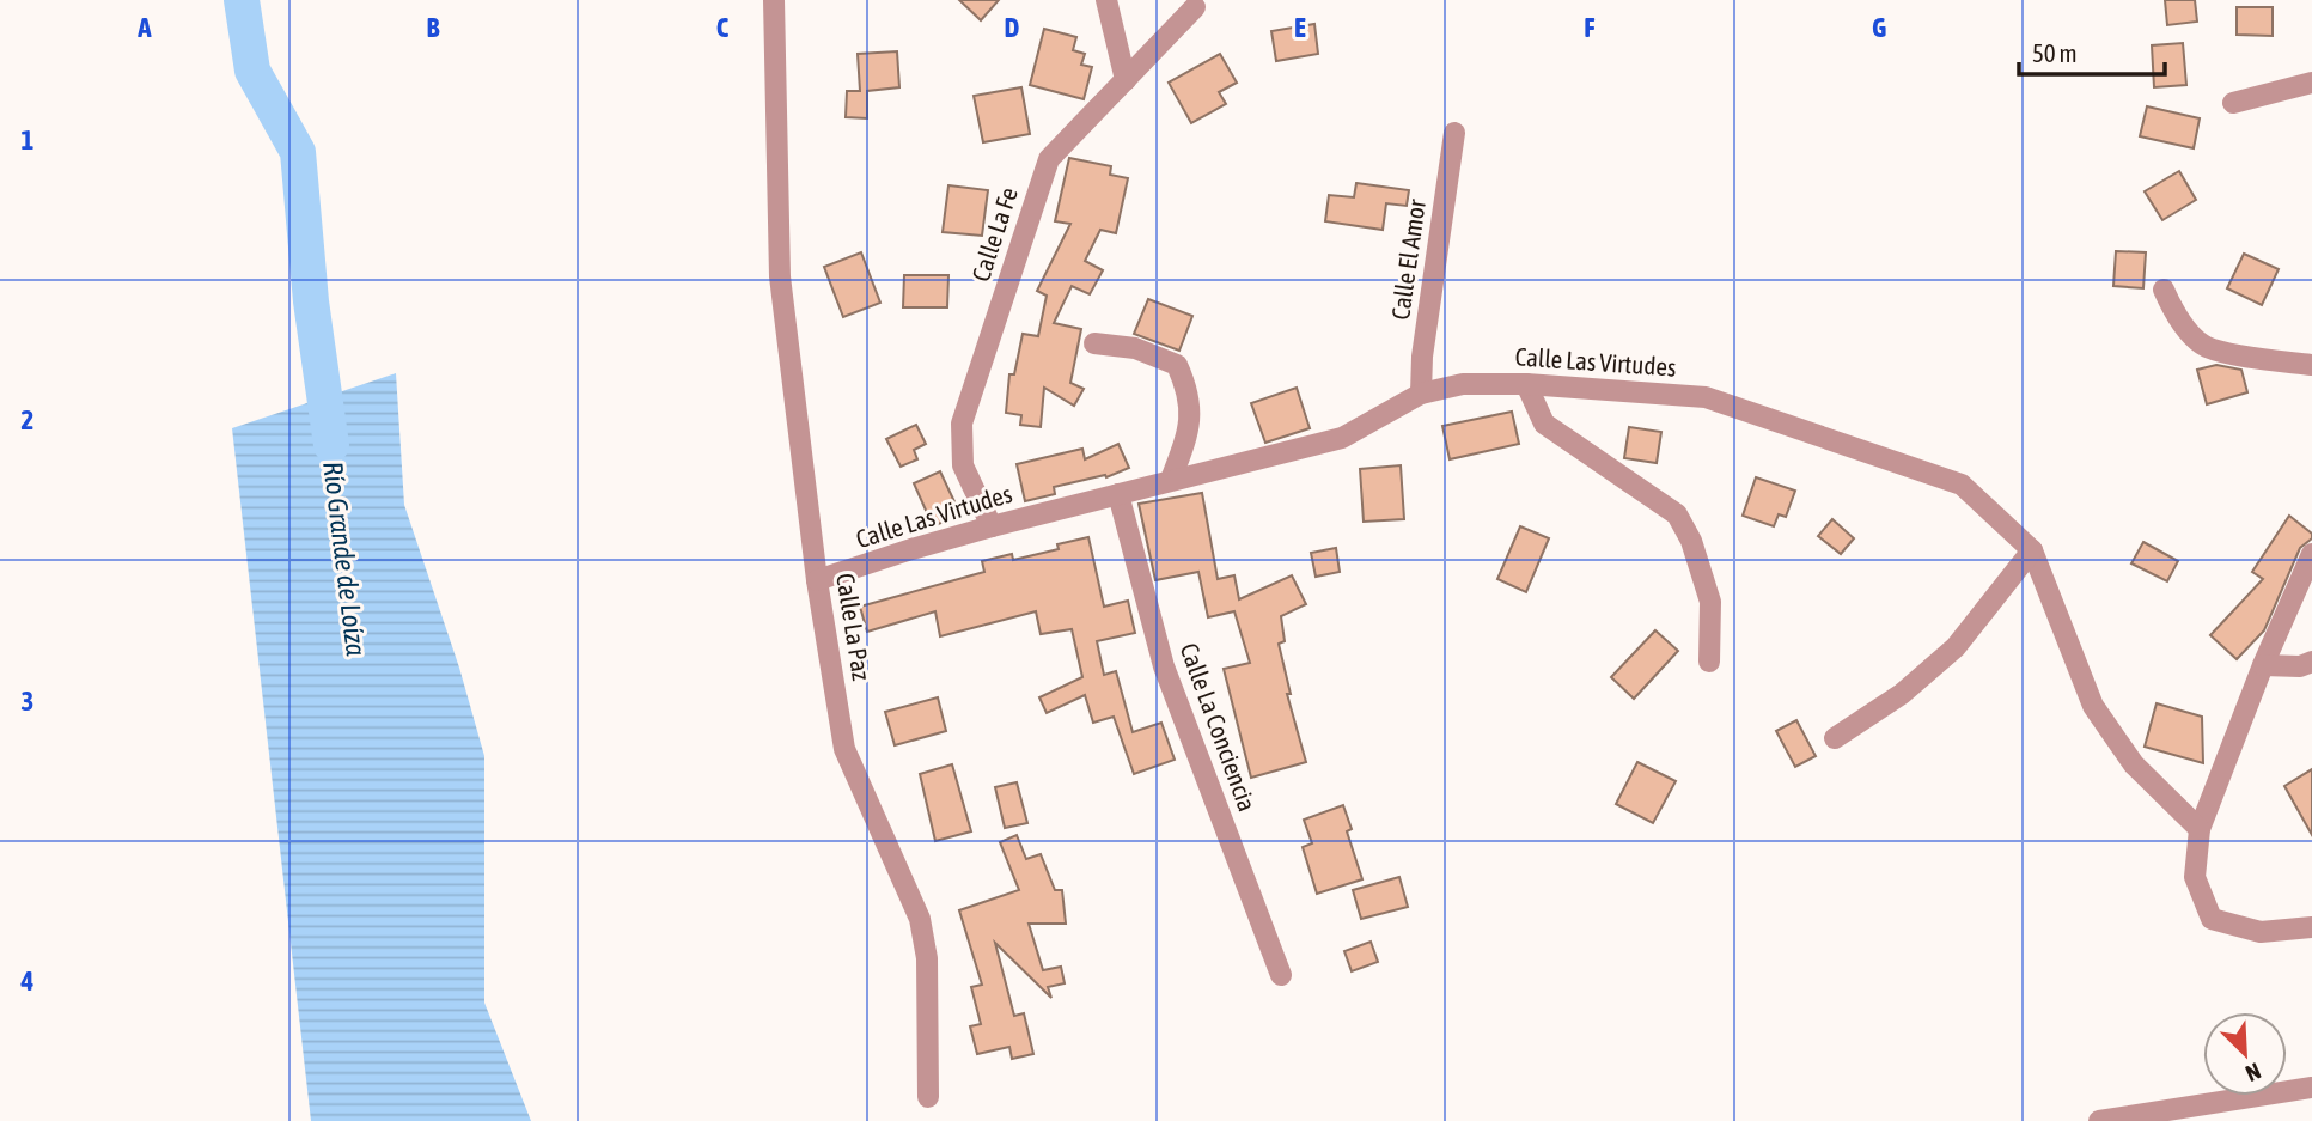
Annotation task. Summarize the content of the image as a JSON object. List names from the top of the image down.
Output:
{
  "streets": {
    "street": [
      "Calle La Fe",
      "Calle El Amor",
      "Calle Las Virtudes",
      "Calle La Paz",
      "Calle La Conciencia"
    ]
  },
  "crossings": [
    ["Calle La Fe", "Calle Las Virtudes"],
    ["Calle El Amor", "Calle Las Virtudes"],
    ["Calle Las Virtudes", "Calle La Paz"],
    ["Calle Las Virtudes", "Calle La Conciencia"]
  ],
  "water": ["Río Grande de Loíza"],
  "scale_bar": "50 m",
  "north": "bottom right",
  "grid": {
    "columns": [
      "A",
      "B",
      "C",
      "D",
      "E",
      "F",
      "G"
    ],
    "rows": [
      "1",
      "2",
      "3",
      "4"
    ]
  }
}
